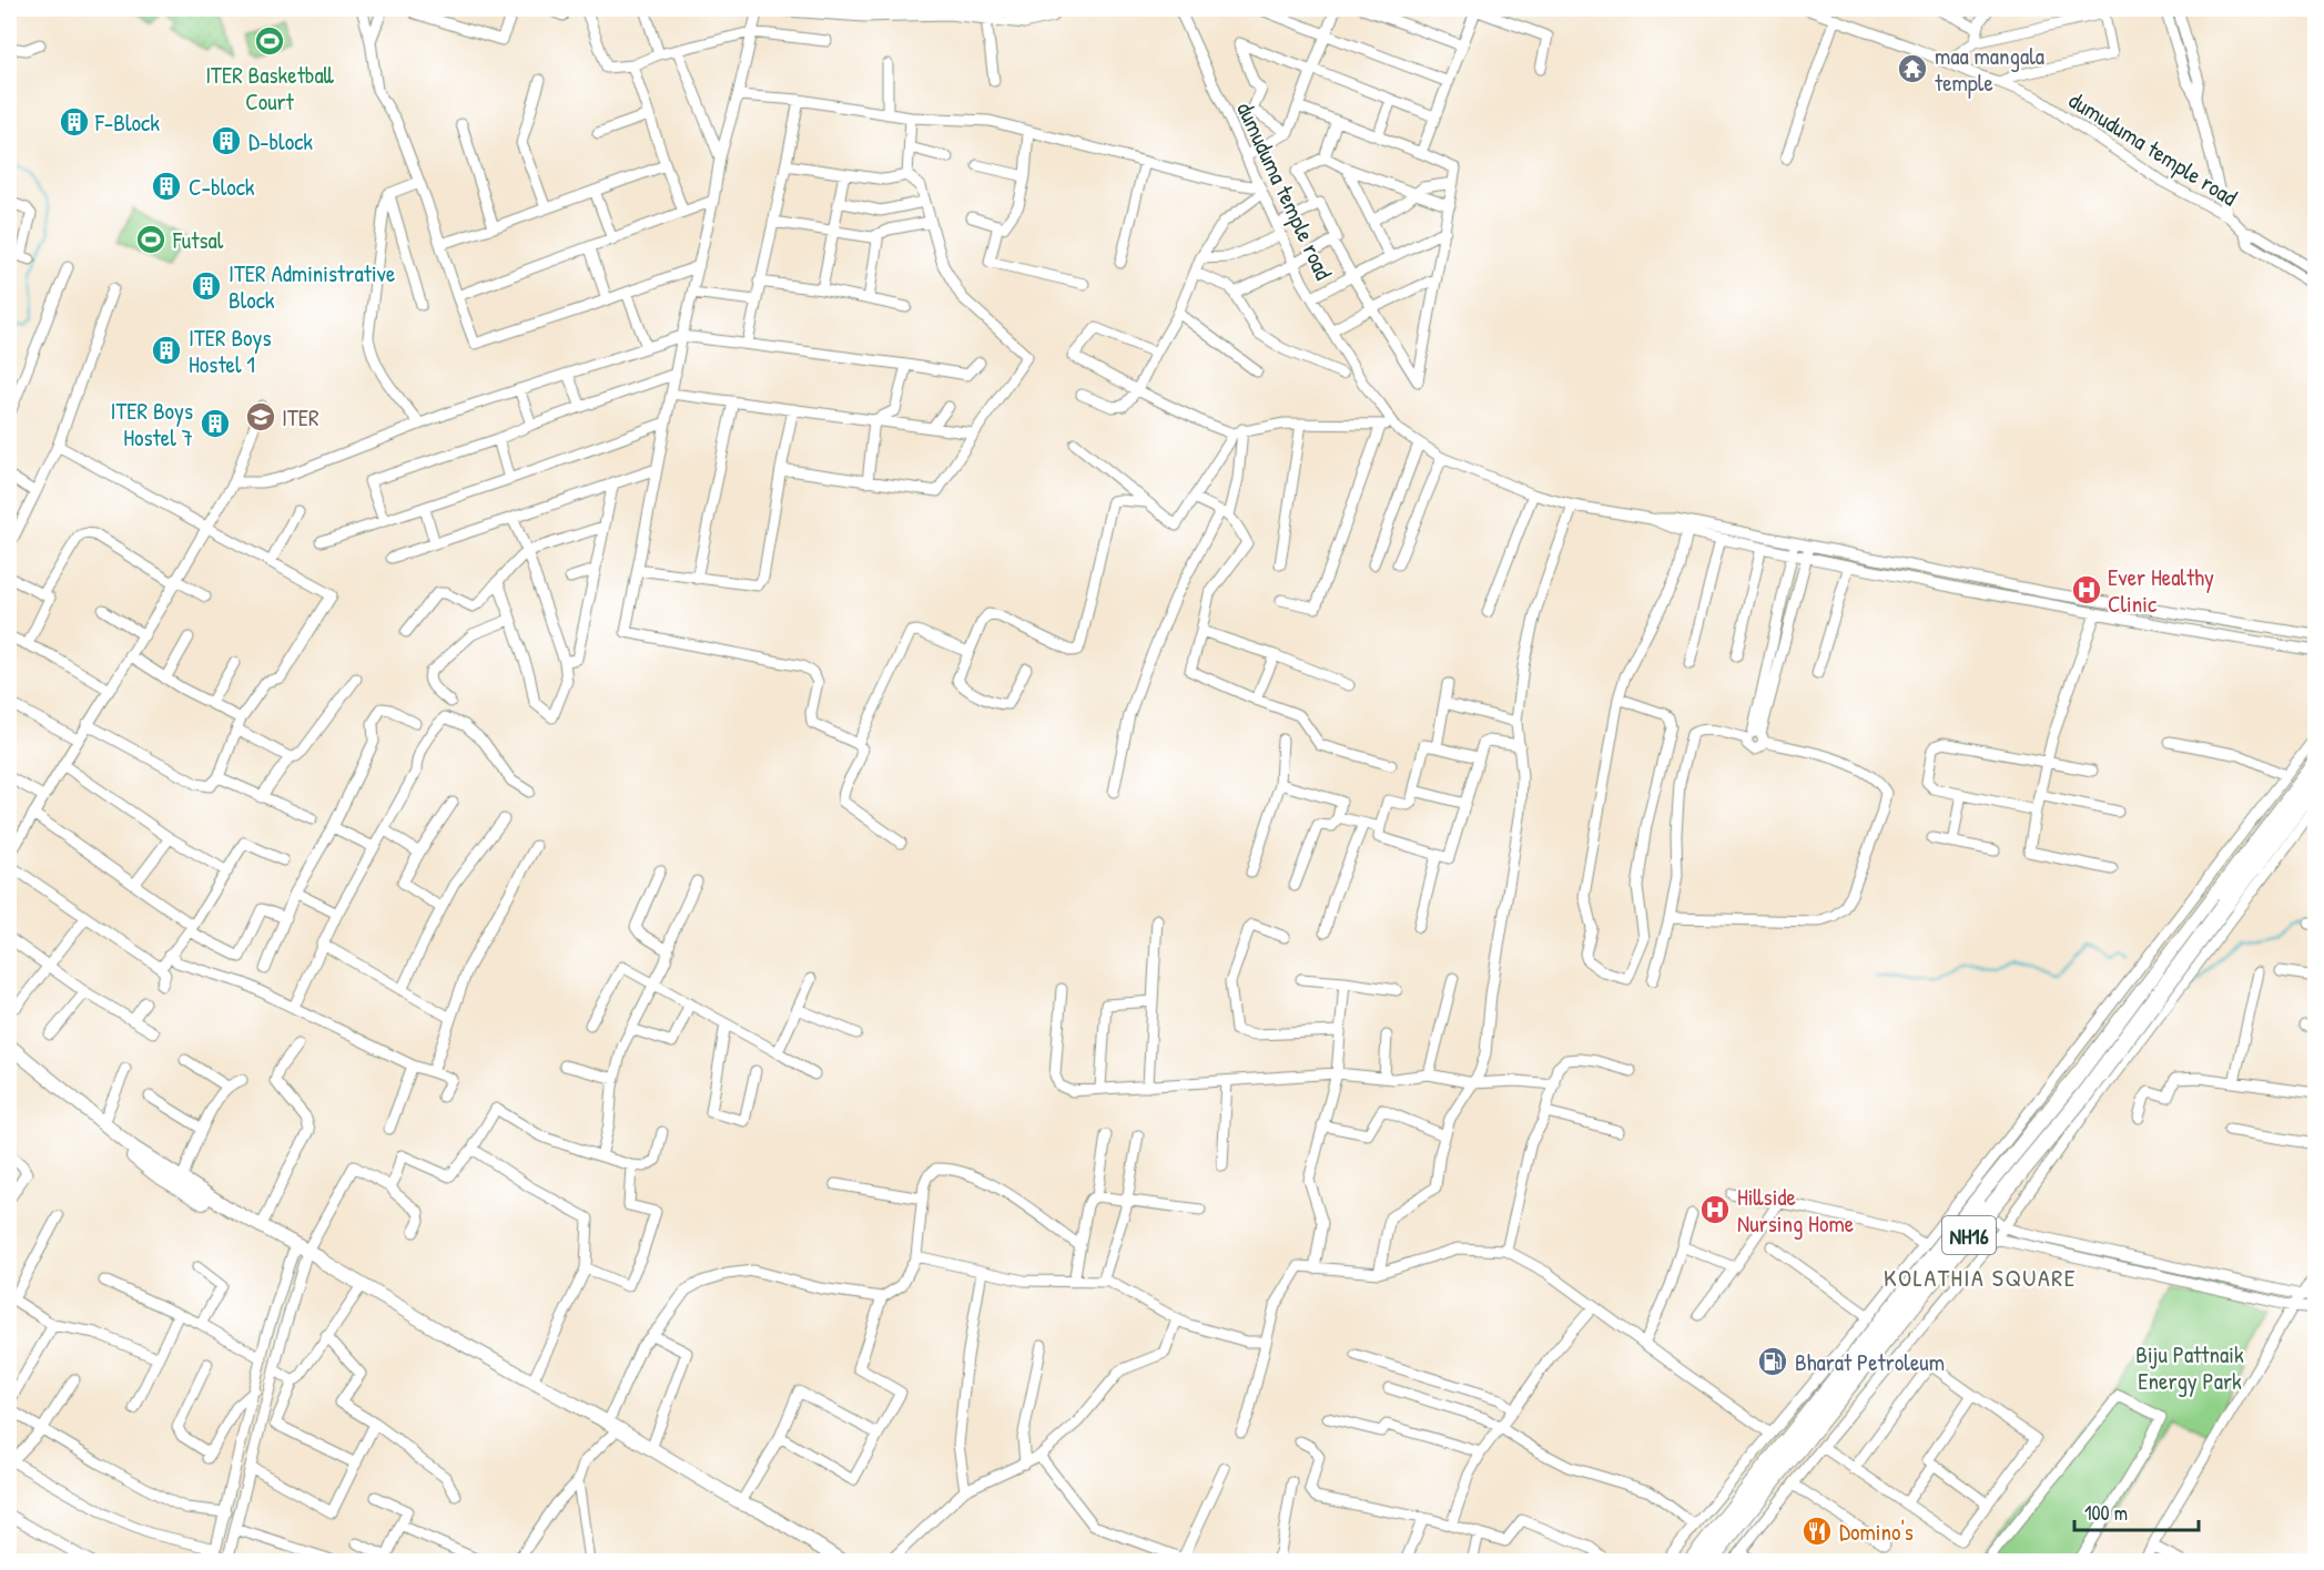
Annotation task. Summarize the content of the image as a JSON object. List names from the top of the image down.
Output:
{
  "streets": {
    "highway": ["NH16"],
    "street": ["dumuduma temple road"]
  },
  "districts": ["KOLATHIA SQUARE"],
  "parks": ["Biju Pattnaik Energy Park"],
  "places": {
    "sports": ["ITER Basketball Court", "Futsal"],
    "temple": ["maa mangala temple"],
    "building": [
      "F-Block",
      "D-block",
      "C-block",
      "ITER Administrative Block",
      "ITER Boys Hostel 1",
      "ITER Boys Hostel 7"
    ],
    "school or university": ["ITER"],
    "hospital": ["Ever Healthy Clinic", "Hillside Nursing Home"],
    "fuel station": ["Bharat Petroleum"],
    "restaurant": ["Domino's"]
  },
  "scale_bar": "100 m"
}
